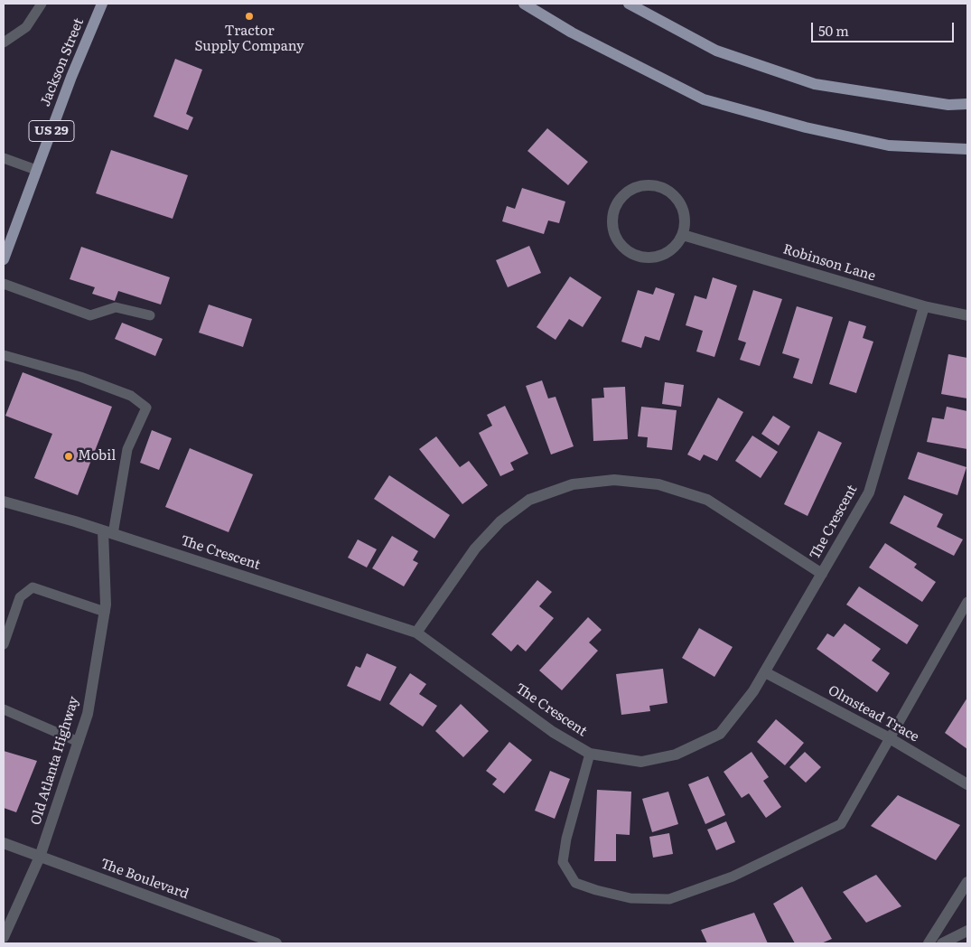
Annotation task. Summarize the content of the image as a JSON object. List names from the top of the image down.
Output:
{
  "streets": {
    "main road": ["Jackson Street", "US 29"],
    "street": [
      "Robinson Lane",
      "The Crescent",
      "Olmstead Trace",
      "Old Atlanta Highway",
      "The Boulevard"
    ]
  },
  "crossings": [
    ["Robinson Lane", "The Crescent"],
    ["The Crescent", "Olmstead Trace"],
    ["The Crescent", "Old Atlanta Highway"],
    ["Old Atlanta Highway", "The Boulevard"]
  ],
  "places": ["Tractor Supply Company", "Mobil"],
  "scale_bar": "50 m"
}
